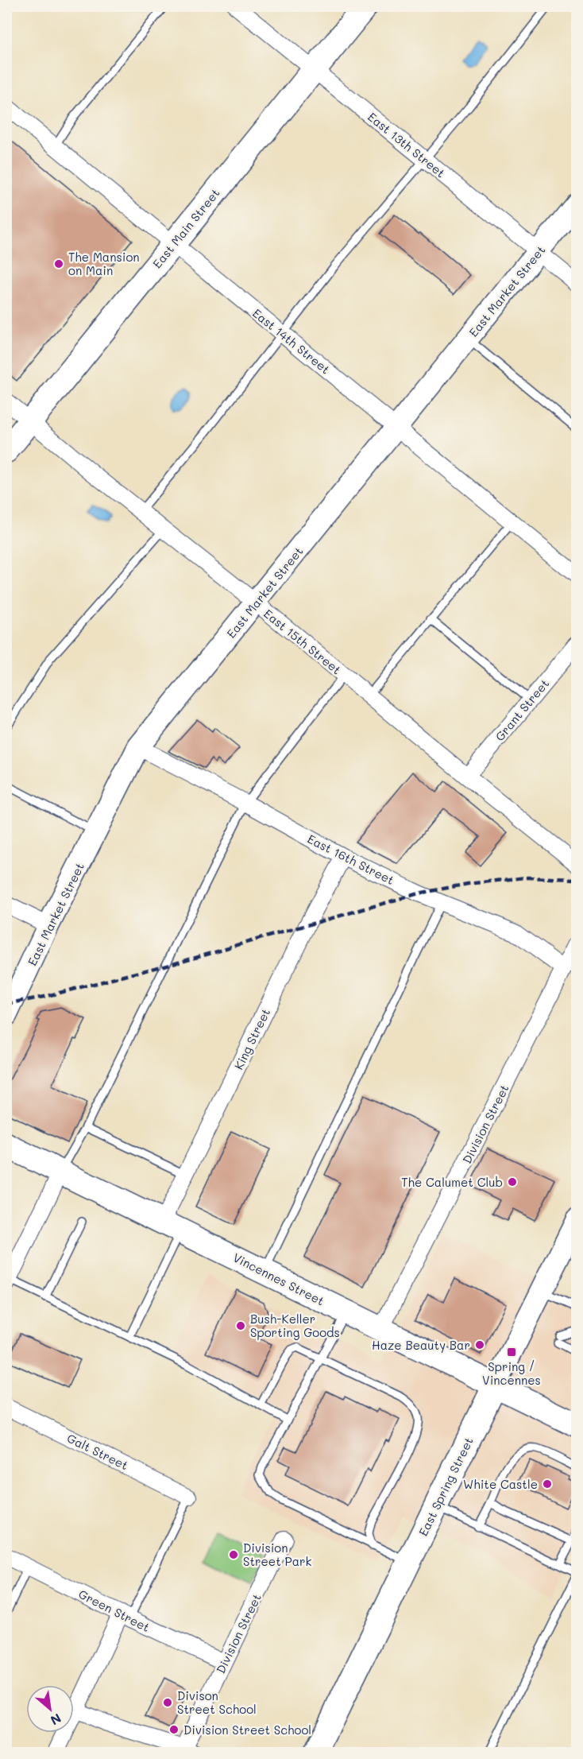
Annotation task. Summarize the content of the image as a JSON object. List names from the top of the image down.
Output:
{
  "streets": {
    "main road": ["East Main Street", "Vincennes Street", "East Spring Street"],
    "street": [
      "East 13th Street",
      "East Market Street",
      "East 14th Street",
      "East 15th Street",
      "Grant Street",
      "East 16th Street",
      "King Street",
      "Division Street",
      "Galt Street",
      "Green Street"
    ]
  },
  "crossings": [
    ["East 13th Street", "East Main Street"],
    ["East 13th Street", "East Market Street"],
    ["East Main Street", "East 14th Street"],
    ["East Main Street", "East 15th Street"],
    ["East Market Street", "East 14th Street"],
    ["East Market Street", "East 15th Street"],
    ["East Market Street", "East 16th Street"],
    ["East 15th Street", "Grant Street"],
    ["East 16th Street", "King Street"],
    ["East 16th Street", "Division Street"],
    ["King Street", "Vincennes Street"],
    ["Division Street", "Vincennes Street"],
    ["Division Street", "Green Street"],
    ["Vincennes Street", "East Spring Street"]
  ],
  "places": {
    "other": [
      "The Mansion on Main",
      "The Calumet Club",
      "Bush-Keller Sporting Goods",
      "Haze Beauty Bar",
      "White Castle",
      "Division Street Park",
      "Divison Street School",
      "Division Street School"
    ],
    "transit": ["Spring / Vincennes"]
  },
  "north": "bottom right"
}
